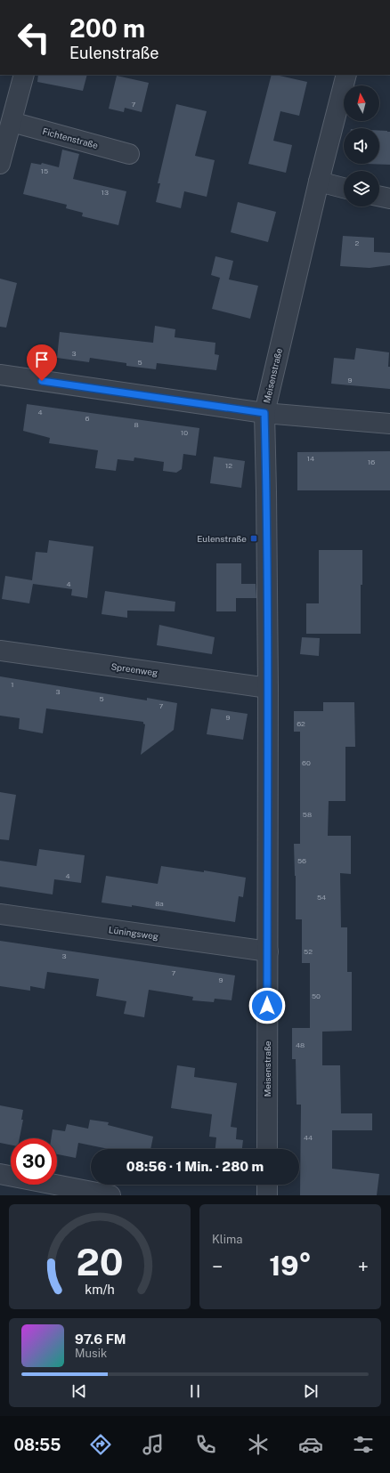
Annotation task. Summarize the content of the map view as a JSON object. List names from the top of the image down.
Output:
{
  "streets": {
    "street": [
      "Fichtenstraße",
      "Meisenstraße",
      "Spreenweg",
      "Lüningsweg"
    ]
  },
  "crossings": [
    ["Meisenstraße", "Spreenweg"],
    ["Meisenstraße", "Lüningsweg"]
  ],
  "places": {
    "transit": ["Eulenstraße"]
  },
  "house_numbers": [
    "7",
    "15",
    "13",
    "2",
    "3",
    "5",
    "9",
    "4",
    "6",
    "8",
    "10",
    "14",
    "16",
    "12",
    "4",
    "1",
    "3",
    "5",
    "7",
    "9",
    "62",
    "60",
    "58",
    "56",
    "4",
    "54",
    "8a",
    "52",
    "3",
    "7",
    "9",
    "50",
    "48",
    "44"
  ],
  "north": "top",
  "page": {
    "turn": ["200 m", "Eulenstraße"],
    "limit": "30",
    "trip": "08:56 · 1 Min. · 280 m",
    "tile": "Klima",
    "heat": ["−", "19°", "+"],
    "song": ["97.6 FM", "Musik"],
    "tabs": "08:55",
    "gauge": ["20", "km/h"]
  }
}
